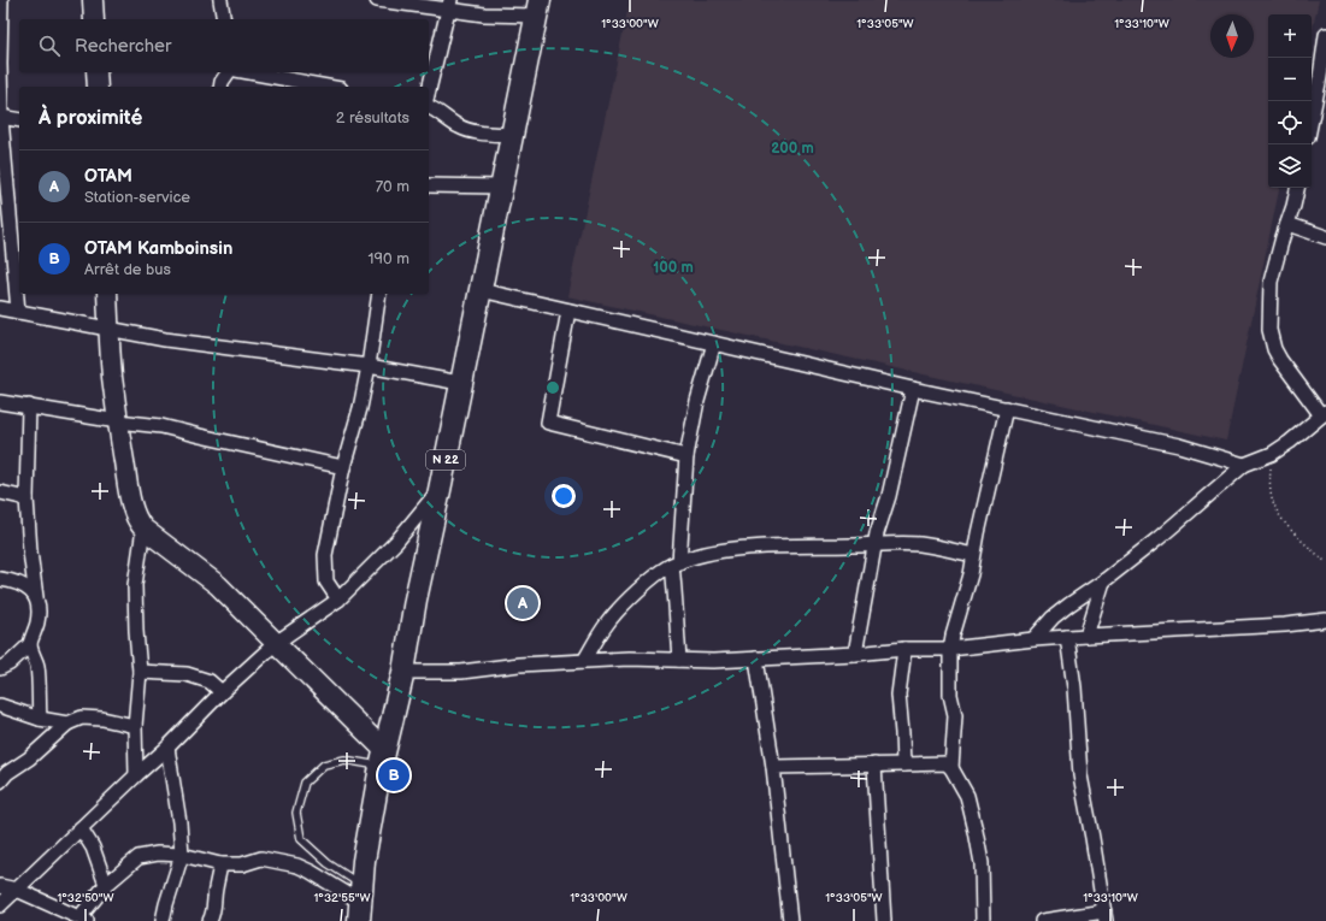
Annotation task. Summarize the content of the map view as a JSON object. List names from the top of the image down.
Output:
{
  "streets": {
    "main road": ["N 22"]
  },
  "north": "bottom",
  "page": {
    "map_buttons": ["+", "−"],
    "search": "Rechercher",
    "heading": ["À proximité", "2 résultats"],
    "list": [
      {
        "mark": "A",
        "name": "OTAM",
        "note": "Station-service",
        "value": "70 m"
      },
      {
        "mark": "B",
        "name": "OTAM Kamboinsin",
        "note": "Arrêt de bus",
        "value": "190 m"
      }
    ],
    "pins": ["A", "B"]
  },
  "coordinates": [
    "1°33'00\"W",
    "1°33'05\"W",
    "1°33'10\"W",
    "1°32'50\"W",
    "1°32'55\"W"
  ],
  "rings": ["200 m", "100 m"]
}
